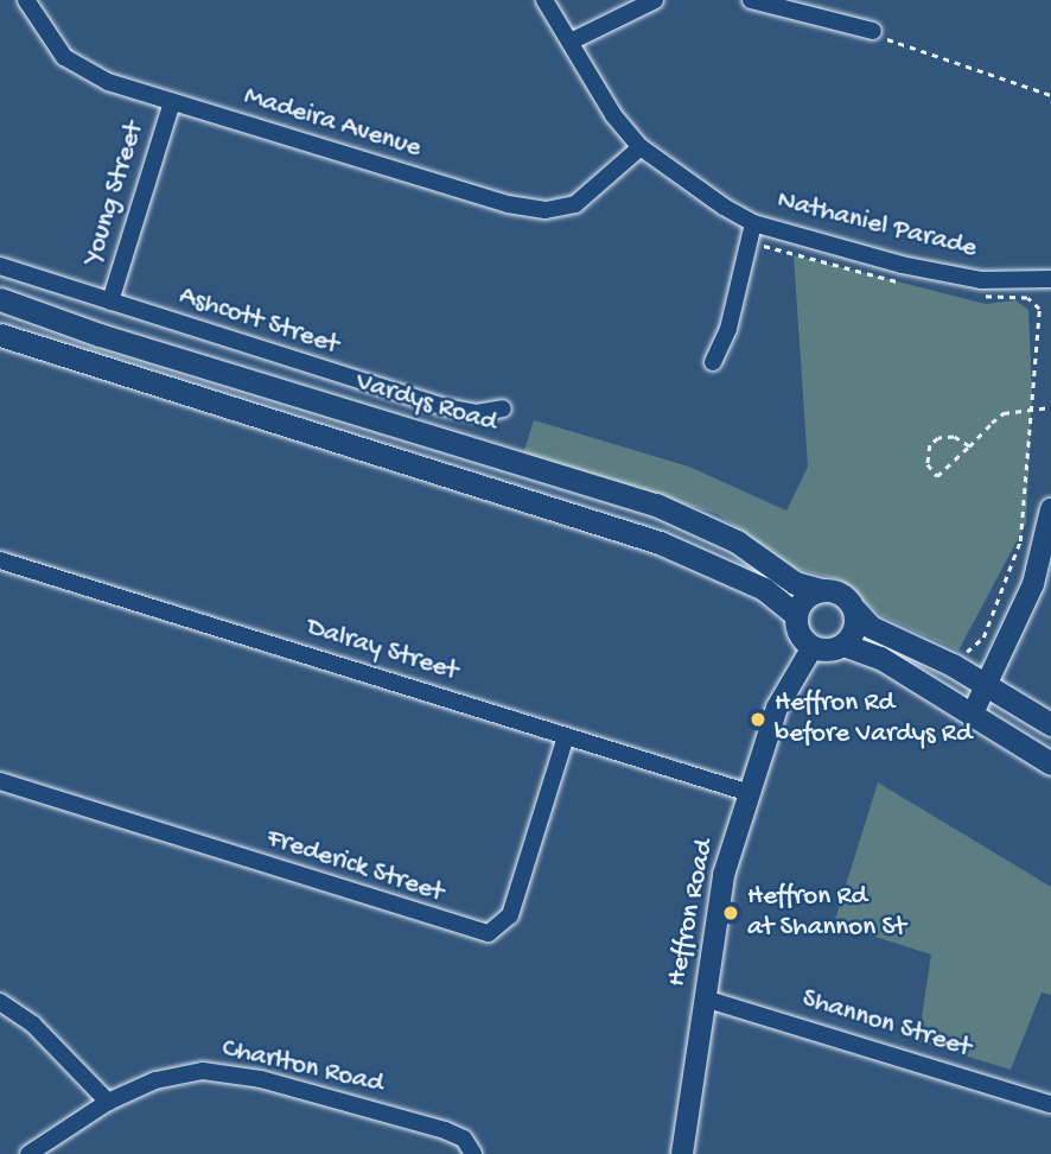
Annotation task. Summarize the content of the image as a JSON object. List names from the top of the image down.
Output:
{
  "streets": {
    "main road": ["Vardys Road"],
    "street": [
      "Madeira Avenue",
      "Young Street",
      "Nathaniel Parade",
      "Ashcott Street",
      "Dalray Street",
      "Frederick Street",
      "Heffron Road",
      "Shannon Street",
      "Charlton Road"
    ]
  },
  "crossings": [
    ["Madeira Avenue", "Young Street"],
    ["Madeira Avenue", "Nathaniel Parade"],
    ["Young Street", "Ashcott Street"],
    ["Vardys Road", "Heffron Road"],
    ["Dalray Street", "Frederick Street"],
    ["Dalray Street", "Heffron Road"],
    ["Heffron Road", "Shannon Street"]
  ],
  "places": ["Heffron Rd before Vardys Rd", "Heffron Rd at Shannon St"]
}
